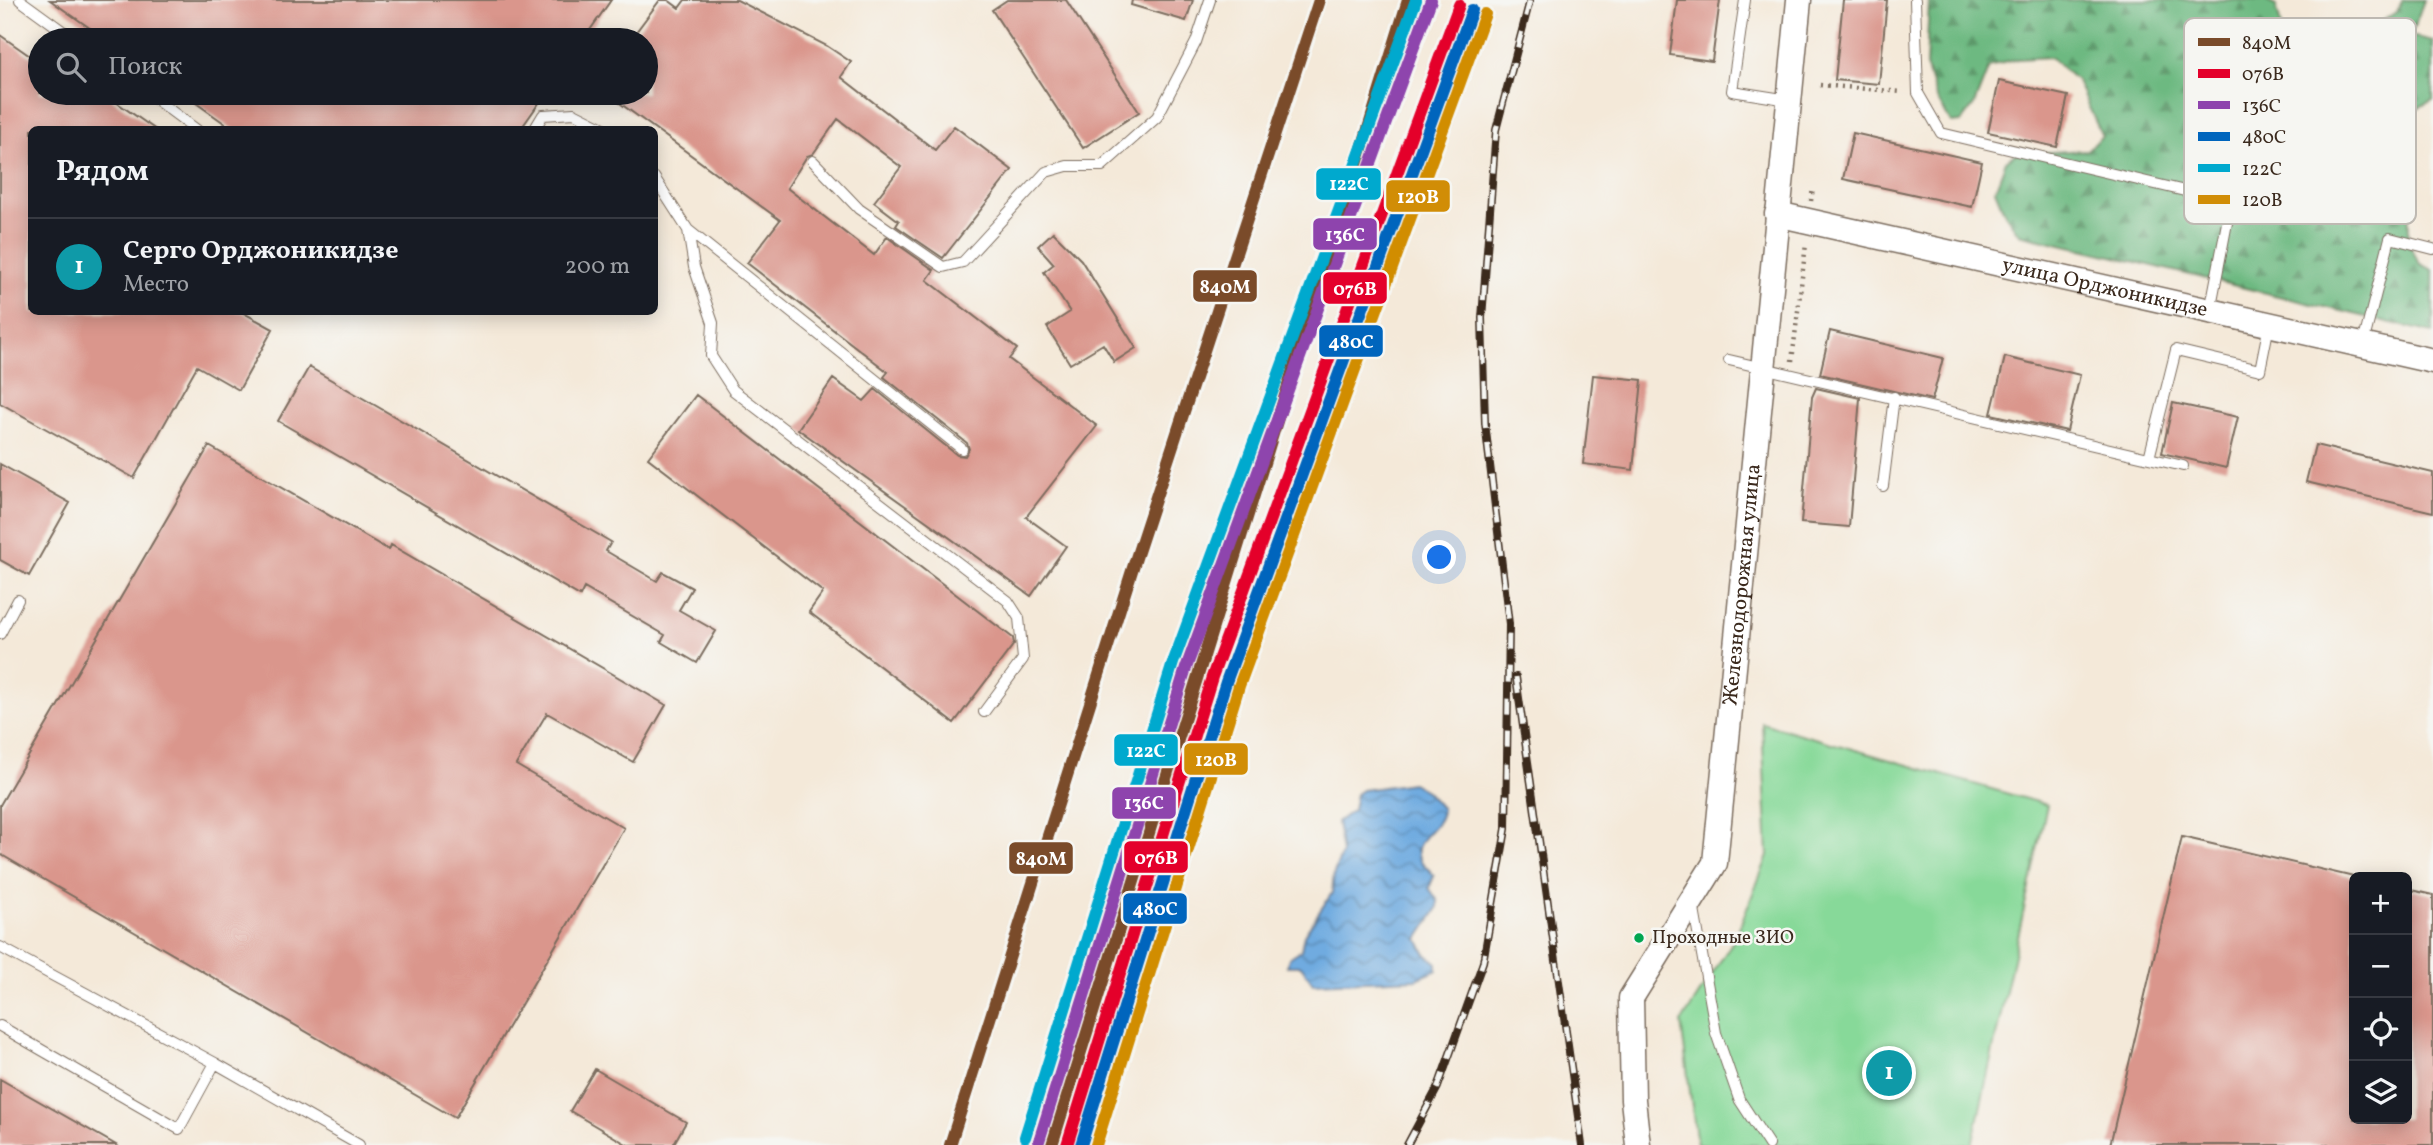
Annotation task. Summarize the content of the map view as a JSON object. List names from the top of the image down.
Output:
{
  "streets": {
    "street": ["улица Орджоникидзе", "Железнодорожная улица"]
  },
  "crossings": [
    ["улица Орджоникидзе", "Железнодорожная улица"]
  ],
  "places": ["Проходные ЗИО"],
  "lines": [
    "transit line 840М",
    "transit line 136С",
    "transit line 122С",
    "transit line 076В",
    "transit line 480С",
    "transit line 120В"
  ],
  "legend": [
    "840М",
    "076В",
    "136С",
    "480С",
    "122С",
    "120В"
  ],
  "page": {
    "search": "Поиск",
    "heading": "Рядом",
    "list": [
      {
        "mark": "1",
        "name": "Серго Орджоникидзе",
        "note": "Место",
        "value": "200 m"
      }
    ],
    "map_buttons": ["+", "−"],
    "pins": "1"
  }
}
